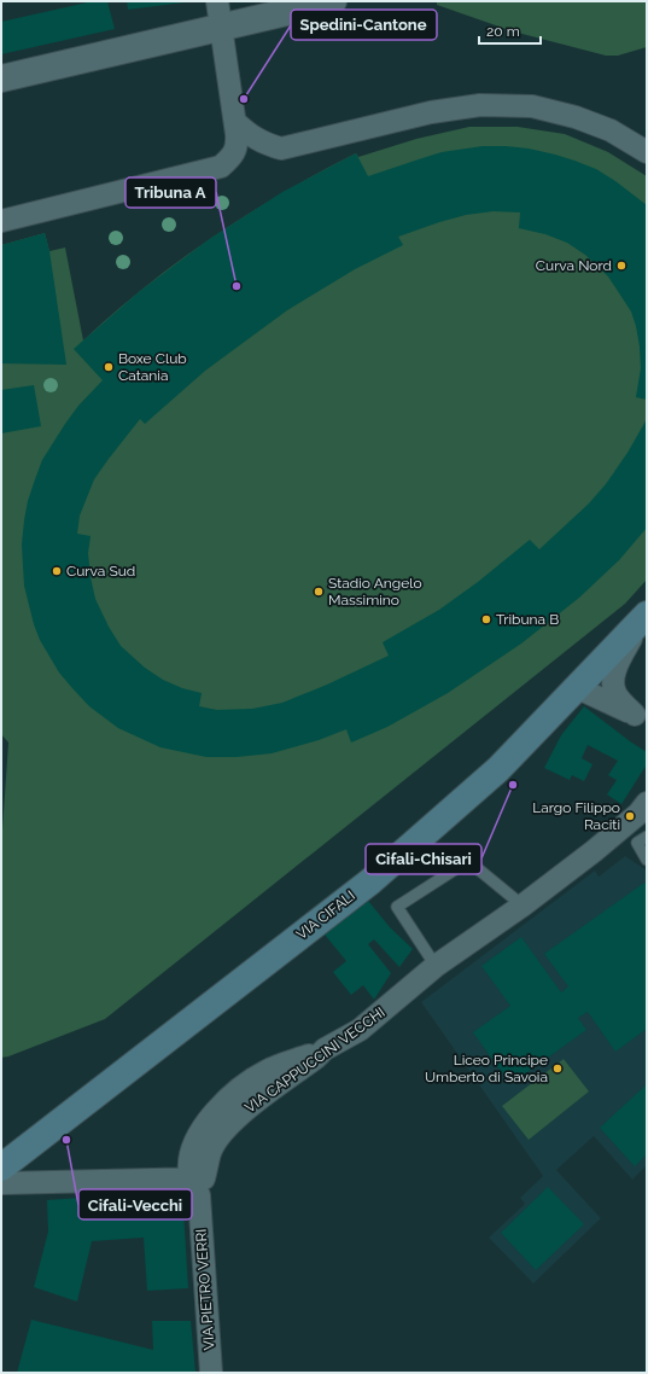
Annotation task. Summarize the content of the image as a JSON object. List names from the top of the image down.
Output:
{
  "streets": {
    "main road": ["VIA CIFALI"],
    "street": ["VIA CAPPUCCINI VECCHI", "VIA PIETRO VERRI"]
  },
  "crossings": [
    ["VIA CAPPUCCINI VECCHI", "VIA PIETRO VERRI"]
  ],
  "places": [
    "Spedini-Cantone",
    "Curva Nord",
    "Tribuna A",
    "Boxe Club Catania",
    "Curva Sud",
    "Stadio Angelo Massimino",
    "Tribuna B",
    "Cifali-Chisari",
    "Largo Filippo Raciti",
    "Liceo Principe Umberto di Savoia",
    "Cifali-Vecchi"
  ],
  "scale_bar": "20 m"
}
